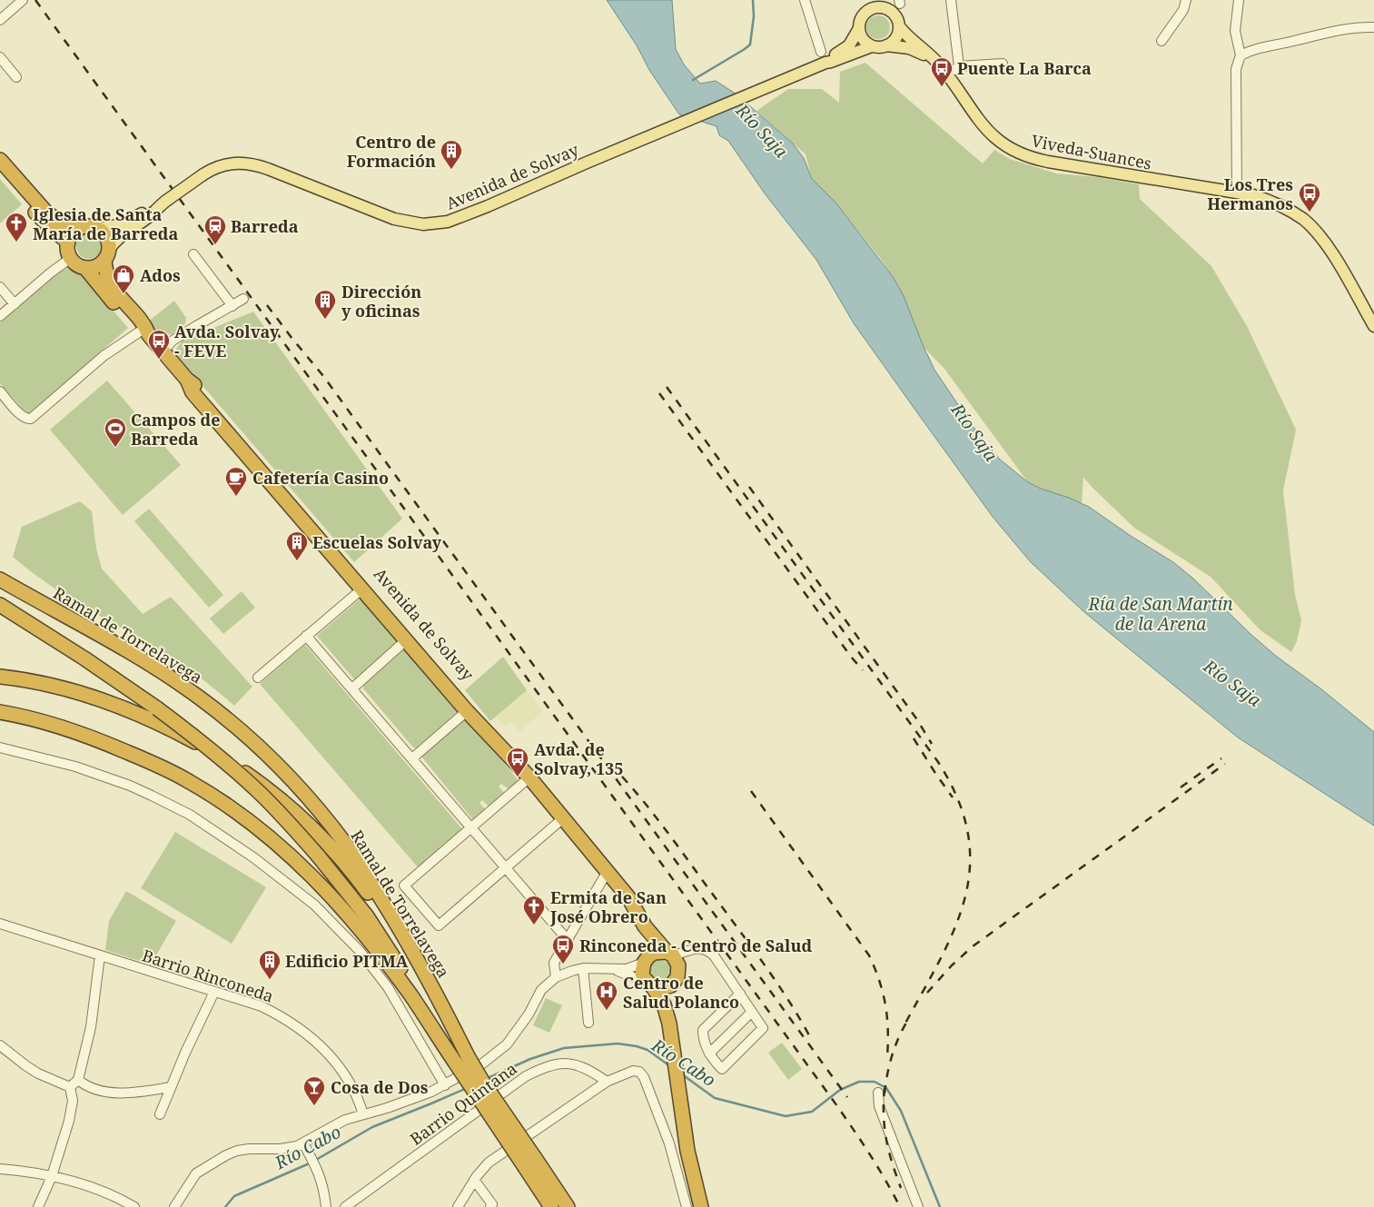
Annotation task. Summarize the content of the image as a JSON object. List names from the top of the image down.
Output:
{
  "streets": {
    "highway": ["Avenida de Solvay", "Ramal de Torrelavega"],
    "main road": ["Viveda-Suances"],
    "street": ["Barrio Rinconeda", "Barrio Quintana"]
  },
  "water": ["Río Saja", "Ría de San Martín de la Arena", "Río Cabo"],
  "places": {
    "bus stop": [
      "Puente La Barca",
      "Los Tres Hermanos",
      "Avda. Solvay - FEVE",
      "Avda. de Solvay, 135",
      "Rinconeda - Centro de Salud"
    ],
    "building": [
      "Centro de Formación",
      "Dirección y oficinas",
      "Escuelas Solvay",
      "Edificio PITMA"
    ],
    "church": ["Iglesia de Santa María de Barreda", "Ermita de San José Obrero"],
    "station": ["Barreda"],
    "shop": ["Ados"],
    "sports": ["Campos de Barreda"],
    "cafe": ["Cafetería Casino"],
    "hospital": ["Centro de Salud Polanco"],
    "bar": ["Cosa de Dos"]
  }
}
